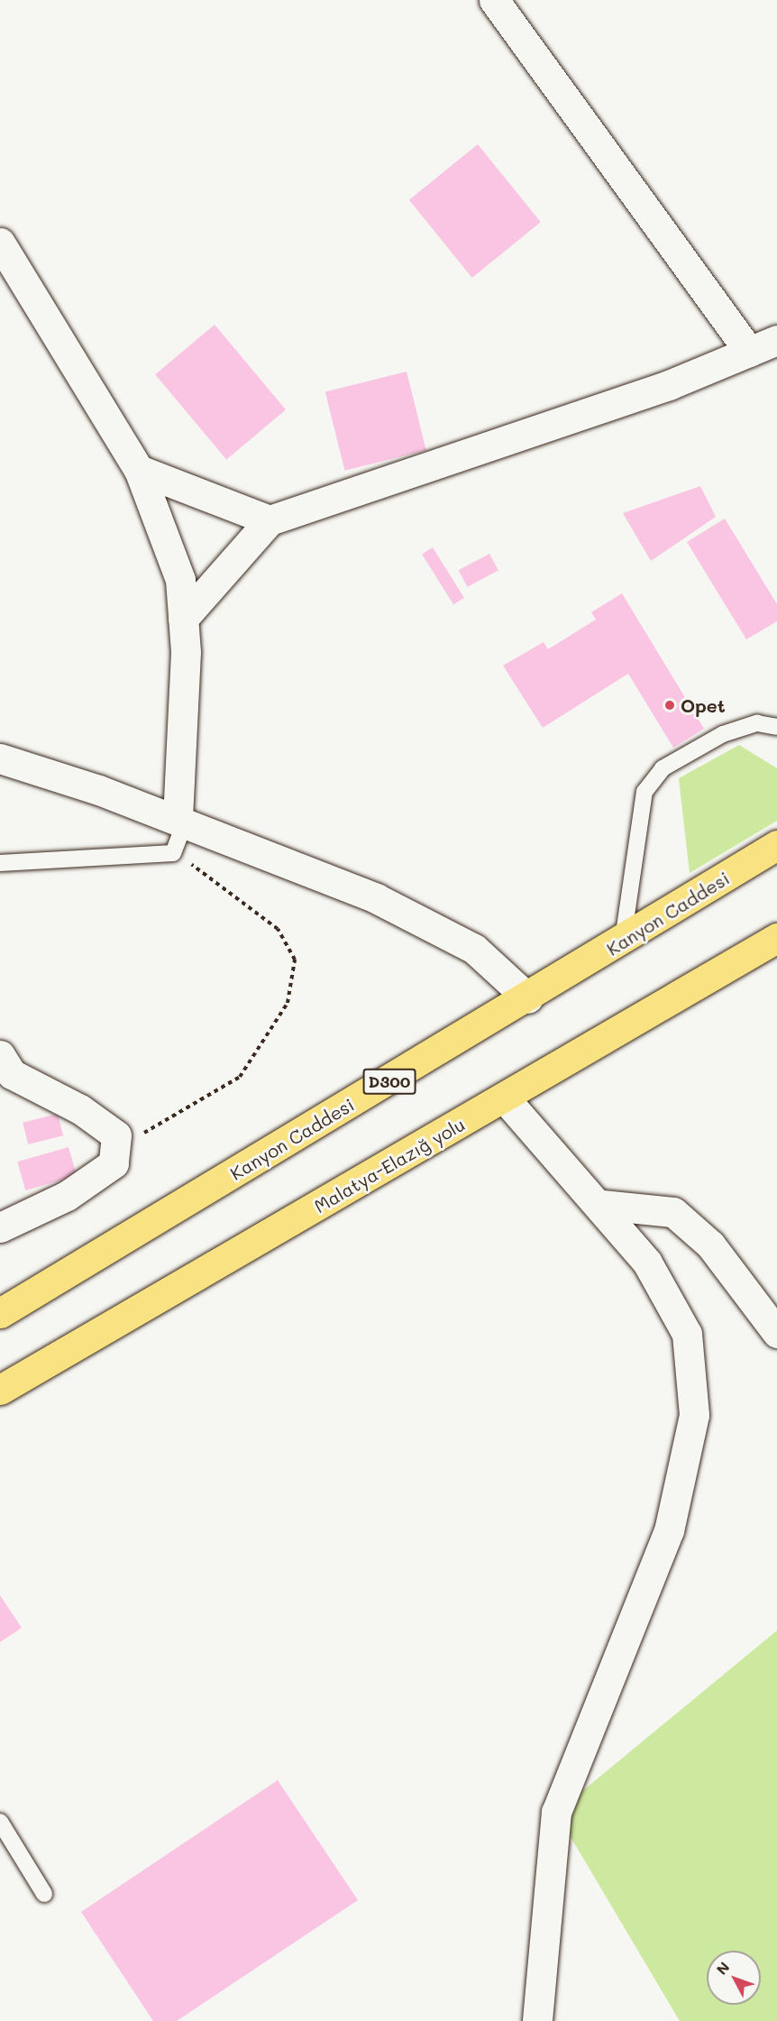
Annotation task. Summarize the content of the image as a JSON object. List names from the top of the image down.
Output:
{
  "streets": {
    "highway": ["Kanyon Caddesi", "D300", "Malatya-Elazığ yolu"]
  },
  "places": ["Opet"],
  "north": "top left"
}
